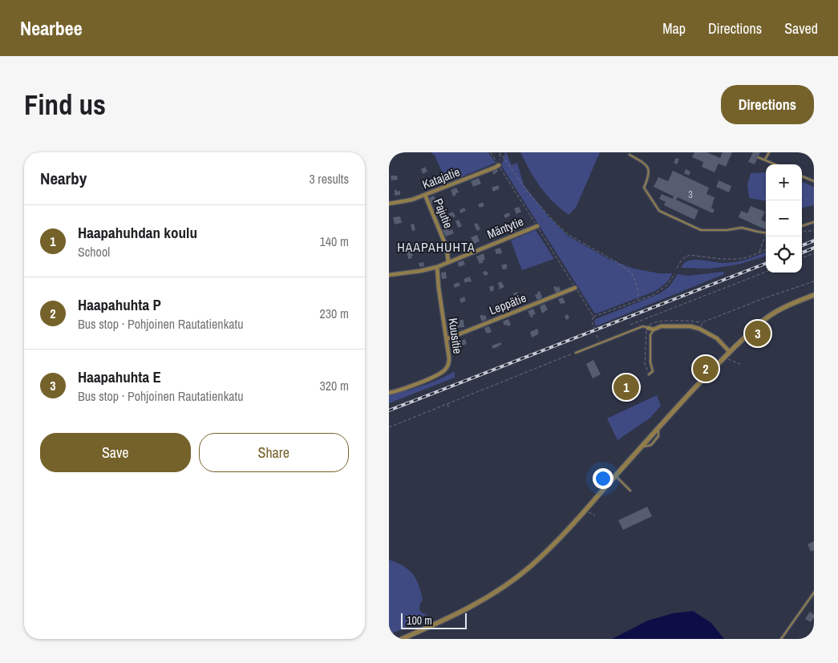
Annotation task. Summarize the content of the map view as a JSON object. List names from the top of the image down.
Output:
{
  "streets": {
    "street": [
      "Katajatie",
      "Pajutie",
      "Mäntytie",
      "Leppätie",
      "Kuusitie"
    ]
  },
  "crossings": [
    ["Katajatie", "Pajutie"],
    ["Pajutie", "Mäntytie"],
    ["Mäntytie", "Kuusitie"],
    ["Leppätie", "Kuusitie"]
  ],
  "districts": ["HAAPAHUHTA"],
  "house_numbers": ["3"],
  "scale_bar": "100 m",
  "page": {
    "header": "Nearbee",
    "nav": ["Map", "Directions", "Saved"],
    "buttons": [
      "Directions",
      ["Save", "Share"]
    ],
    "title": "Find us",
    "heading": ["Nearby", "3 results"],
    "map_buttons": ["+", "−"],
    "list": [
      {
        "mark": "1",
        "name": "Haapahuhdan koulu",
        "note": "School",
        "value": "140 m"
      },
      {
        "mark": "2",
        "name": "Haapahuhta P",
        "note": "Bus stop · Pohjoinen Rautatienkatu",
        "value": "230 m"
      },
      {
        "mark": "3",
        "name": "Haapahuhta E",
        "note": "Bus stop · Pohjoinen Rautatienkatu",
        "value": "320 m"
      }
    ],
    "pins": ["3", "2", "1"],
    "scale": "100 m"
  }
}
